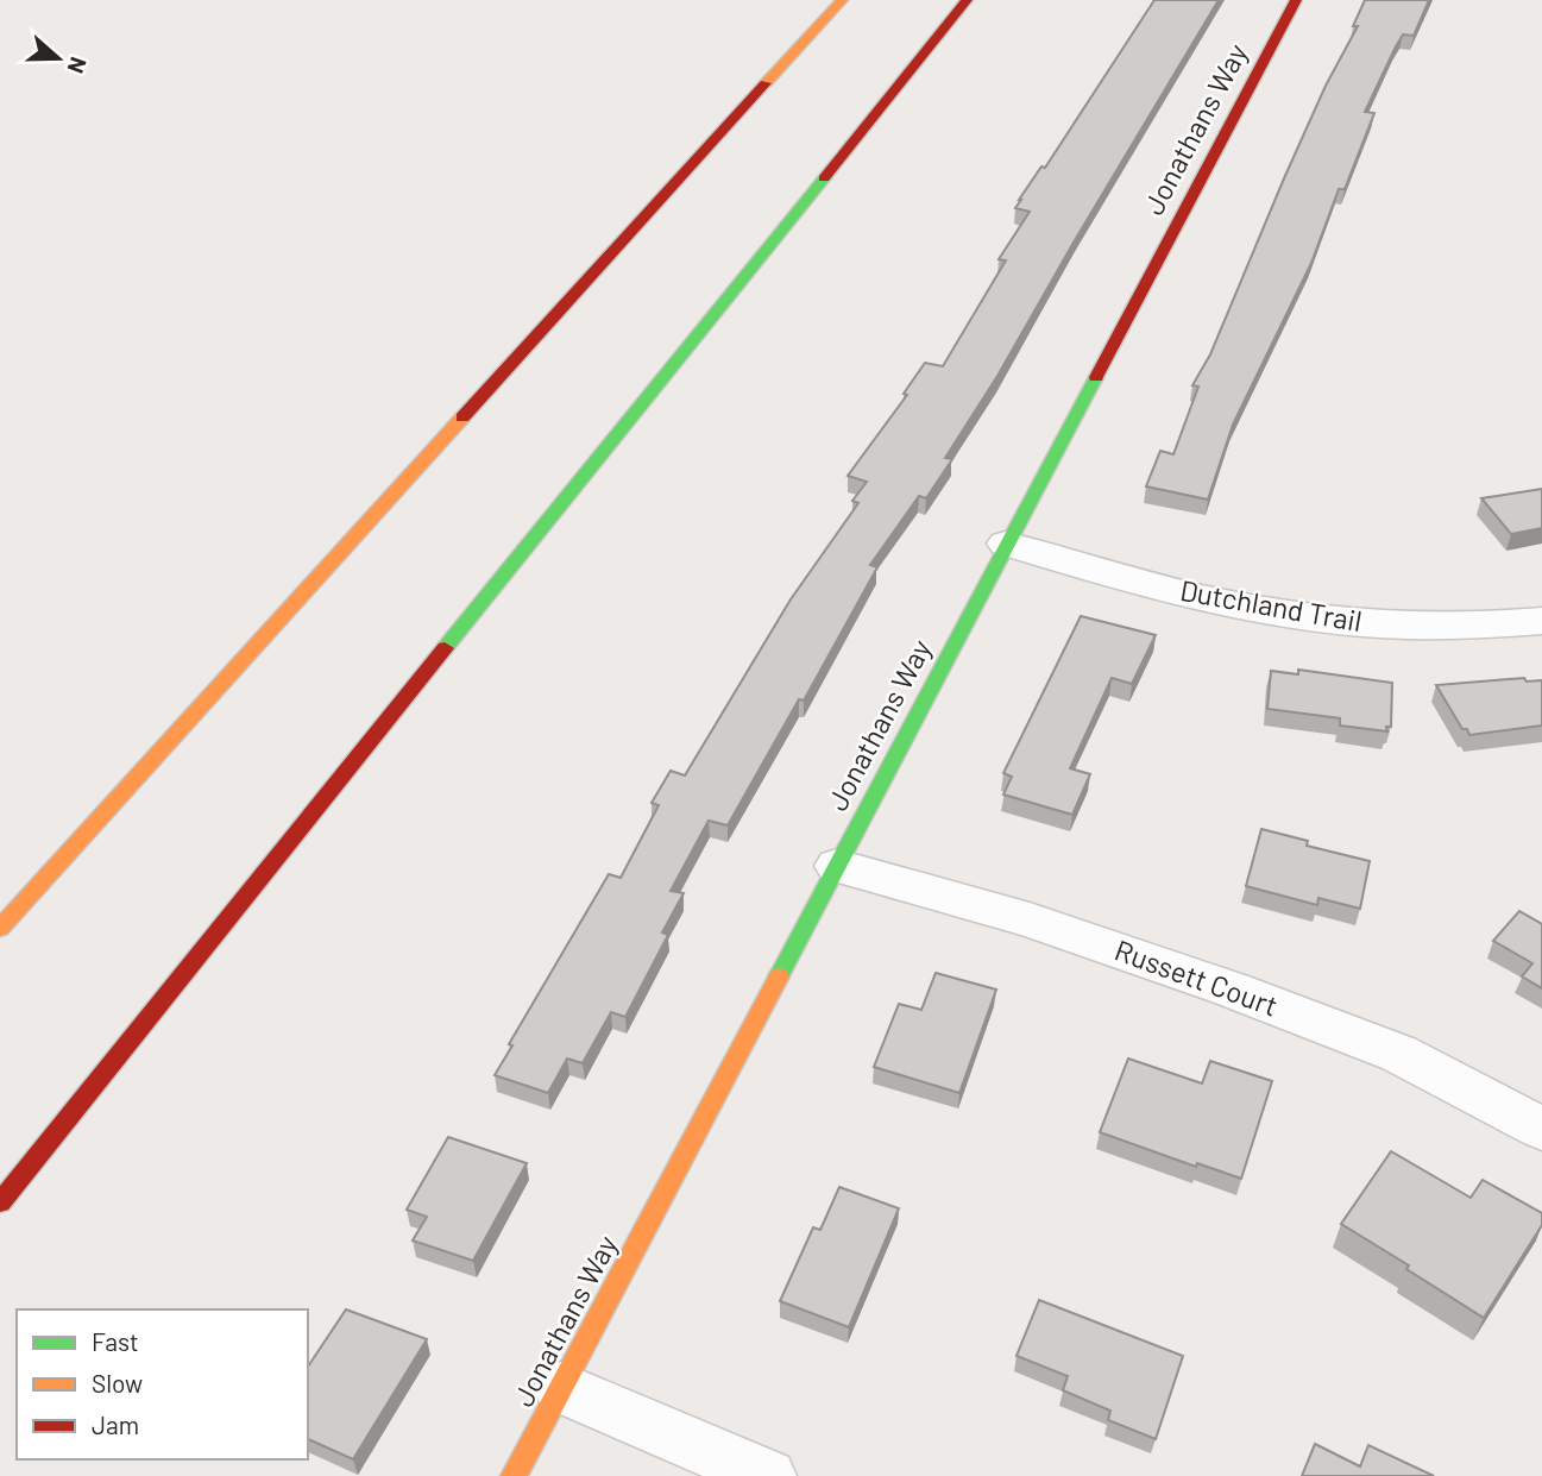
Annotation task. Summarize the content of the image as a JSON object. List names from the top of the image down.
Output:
{
  "streets": {
    "main road": ["Jonathans Way"],
    "street": ["Dutchland Trail", "Russett Court"]
  },
  "crossings": [
    ["Jonathans Way", "Dutchland Trail"],
    ["Jonathans Way", "Russett Court"]
  ],
  "legend": ["Fast", "Slow", "Jam"],
  "north": "right"
}
